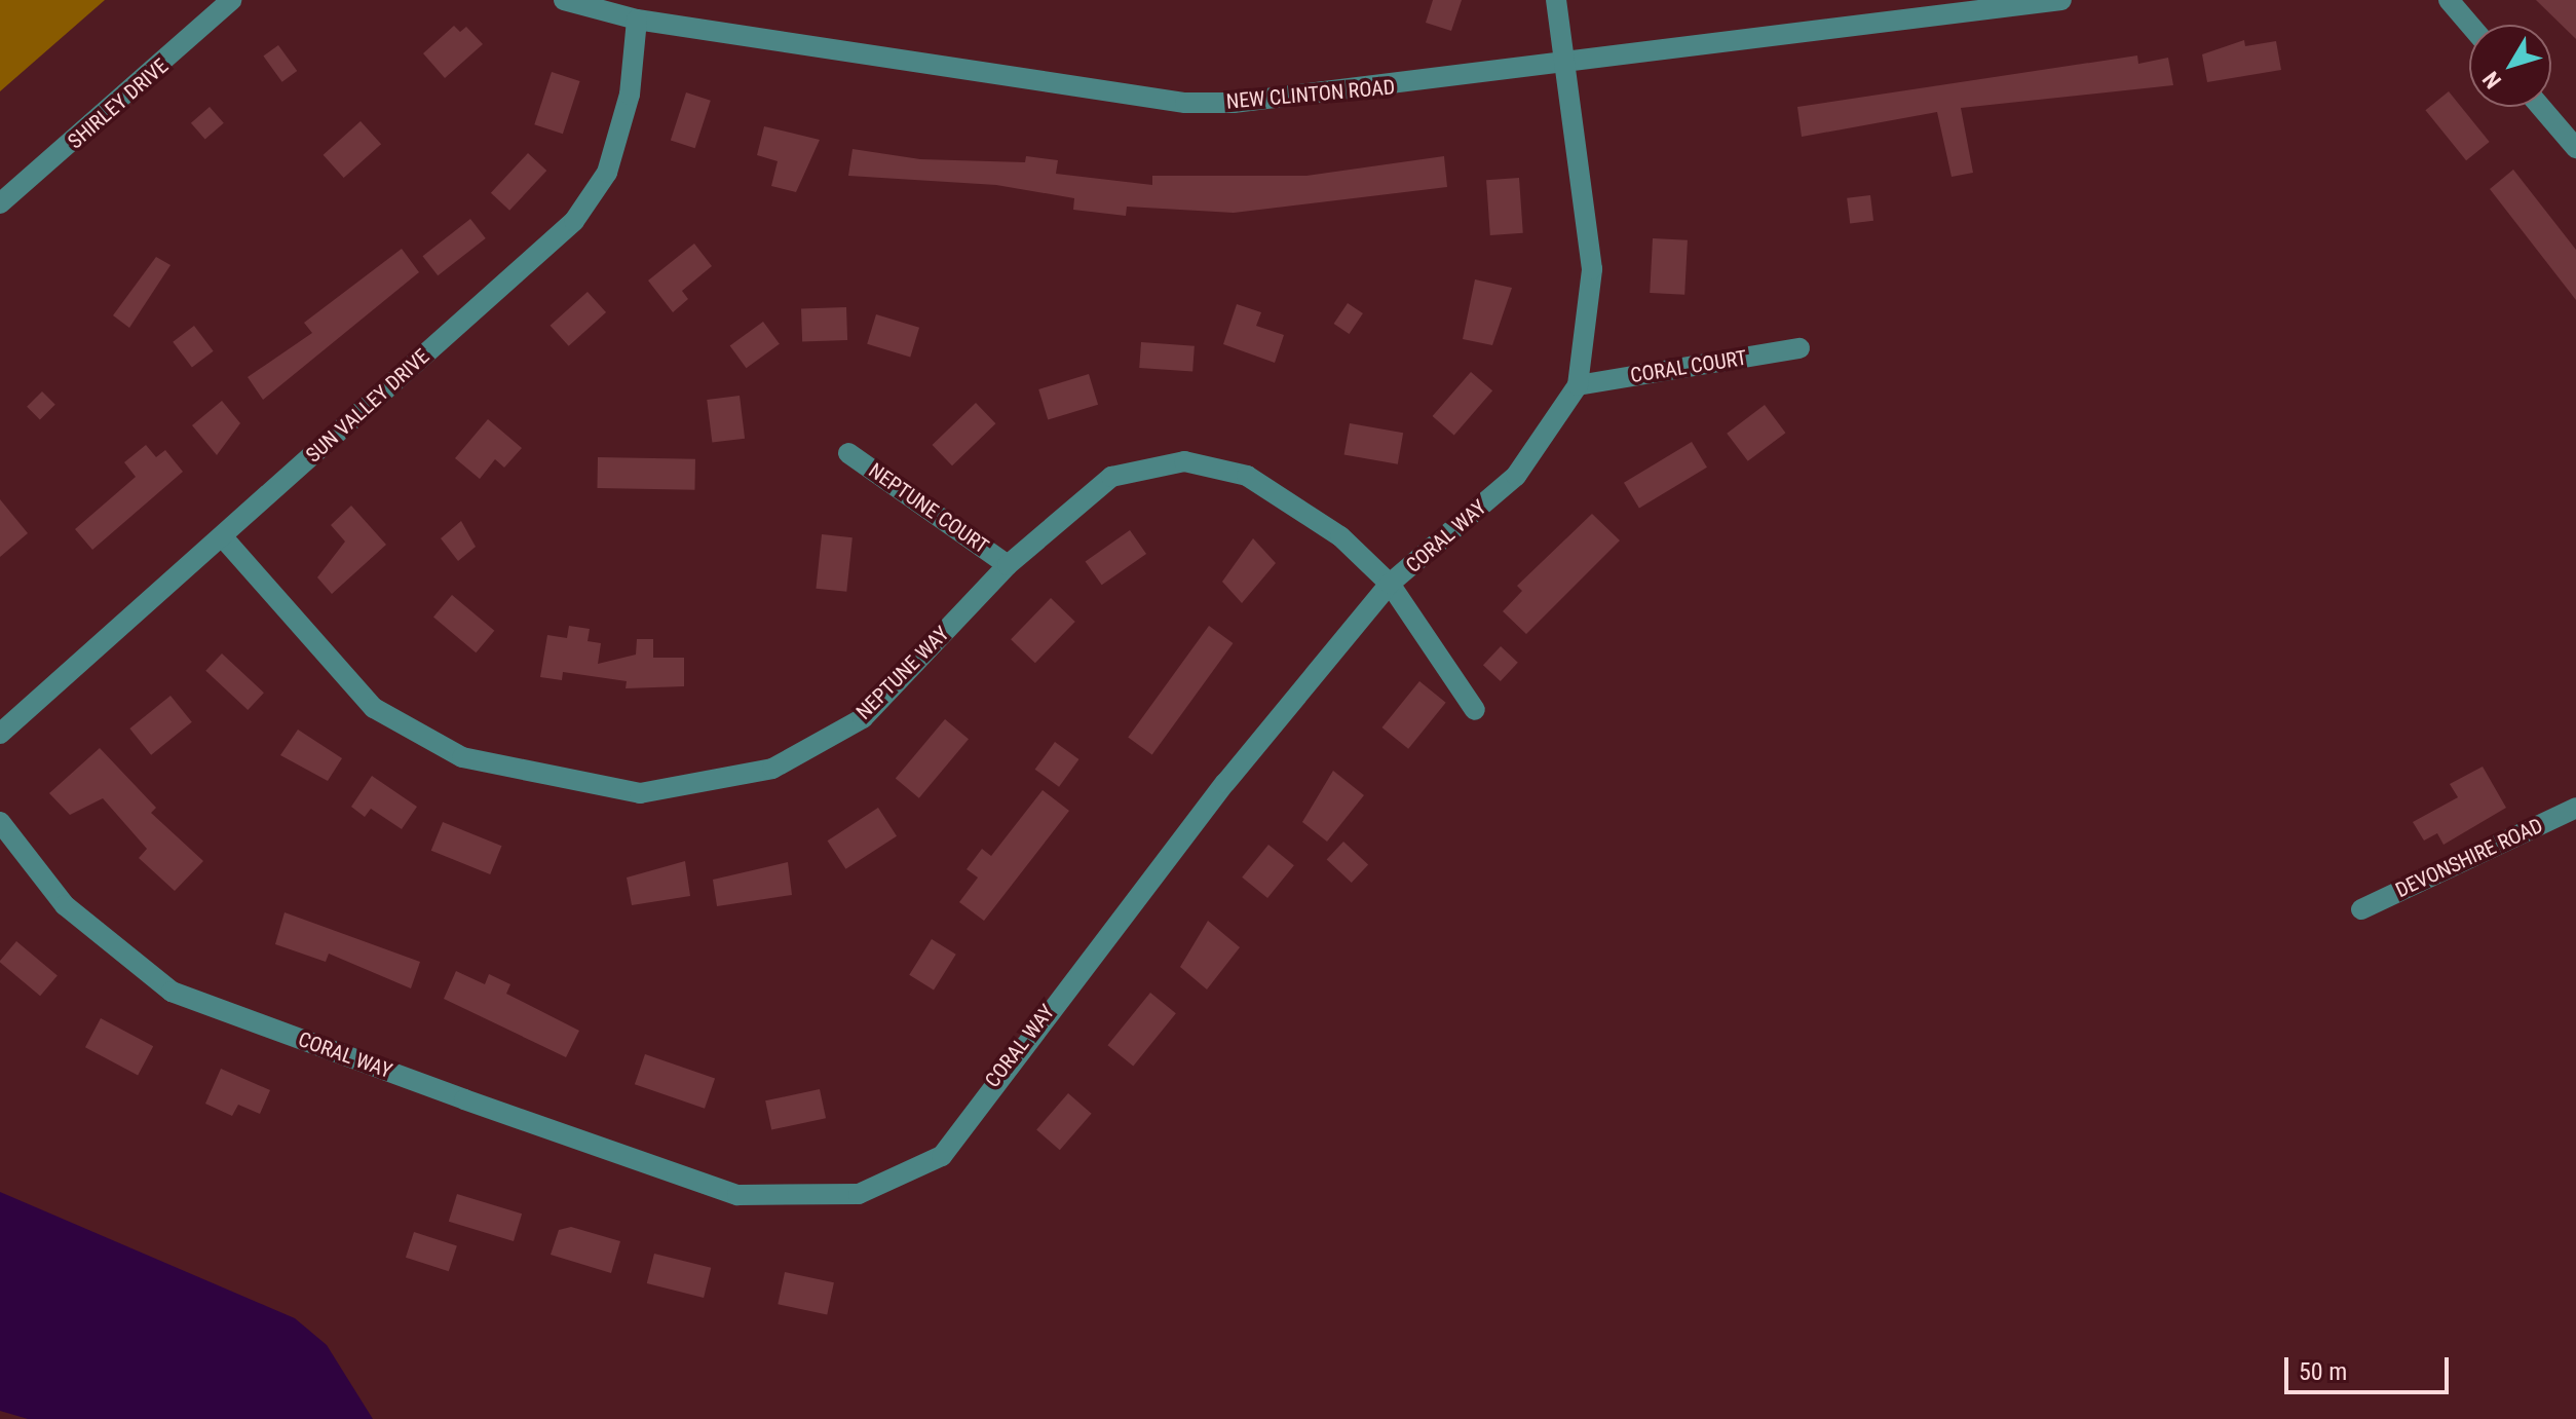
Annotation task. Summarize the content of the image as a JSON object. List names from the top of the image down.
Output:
{
  "streets": {
    "street": [
      "NEW CLINTON ROAD",
      "SHIRLEY DRIVE",
      "CORAL COURT",
      "SUN VALLEY DRIVE",
      "NEPTUNE COURT",
      "CORAL WAY",
      "NEPTUNE WAY",
      "DEVONSHIRE ROAD"
    ]
  },
  "crossings": [
    ["NEW CLINTON ROAD", "SUN VALLEY DRIVE"],
    ["NEW CLINTON ROAD", "CORAL WAY"],
    ["CORAL COURT", "CORAL WAY"],
    ["SUN VALLEY DRIVE", "NEPTUNE WAY"],
    ["NEPTUNE COURT", "NEPTUNE WAY"],
    ["CORAL WAY", "NEPTUNE WAY"]
  ],
  "scale_bar": "50 m",
  "north": "bottom left"
}
